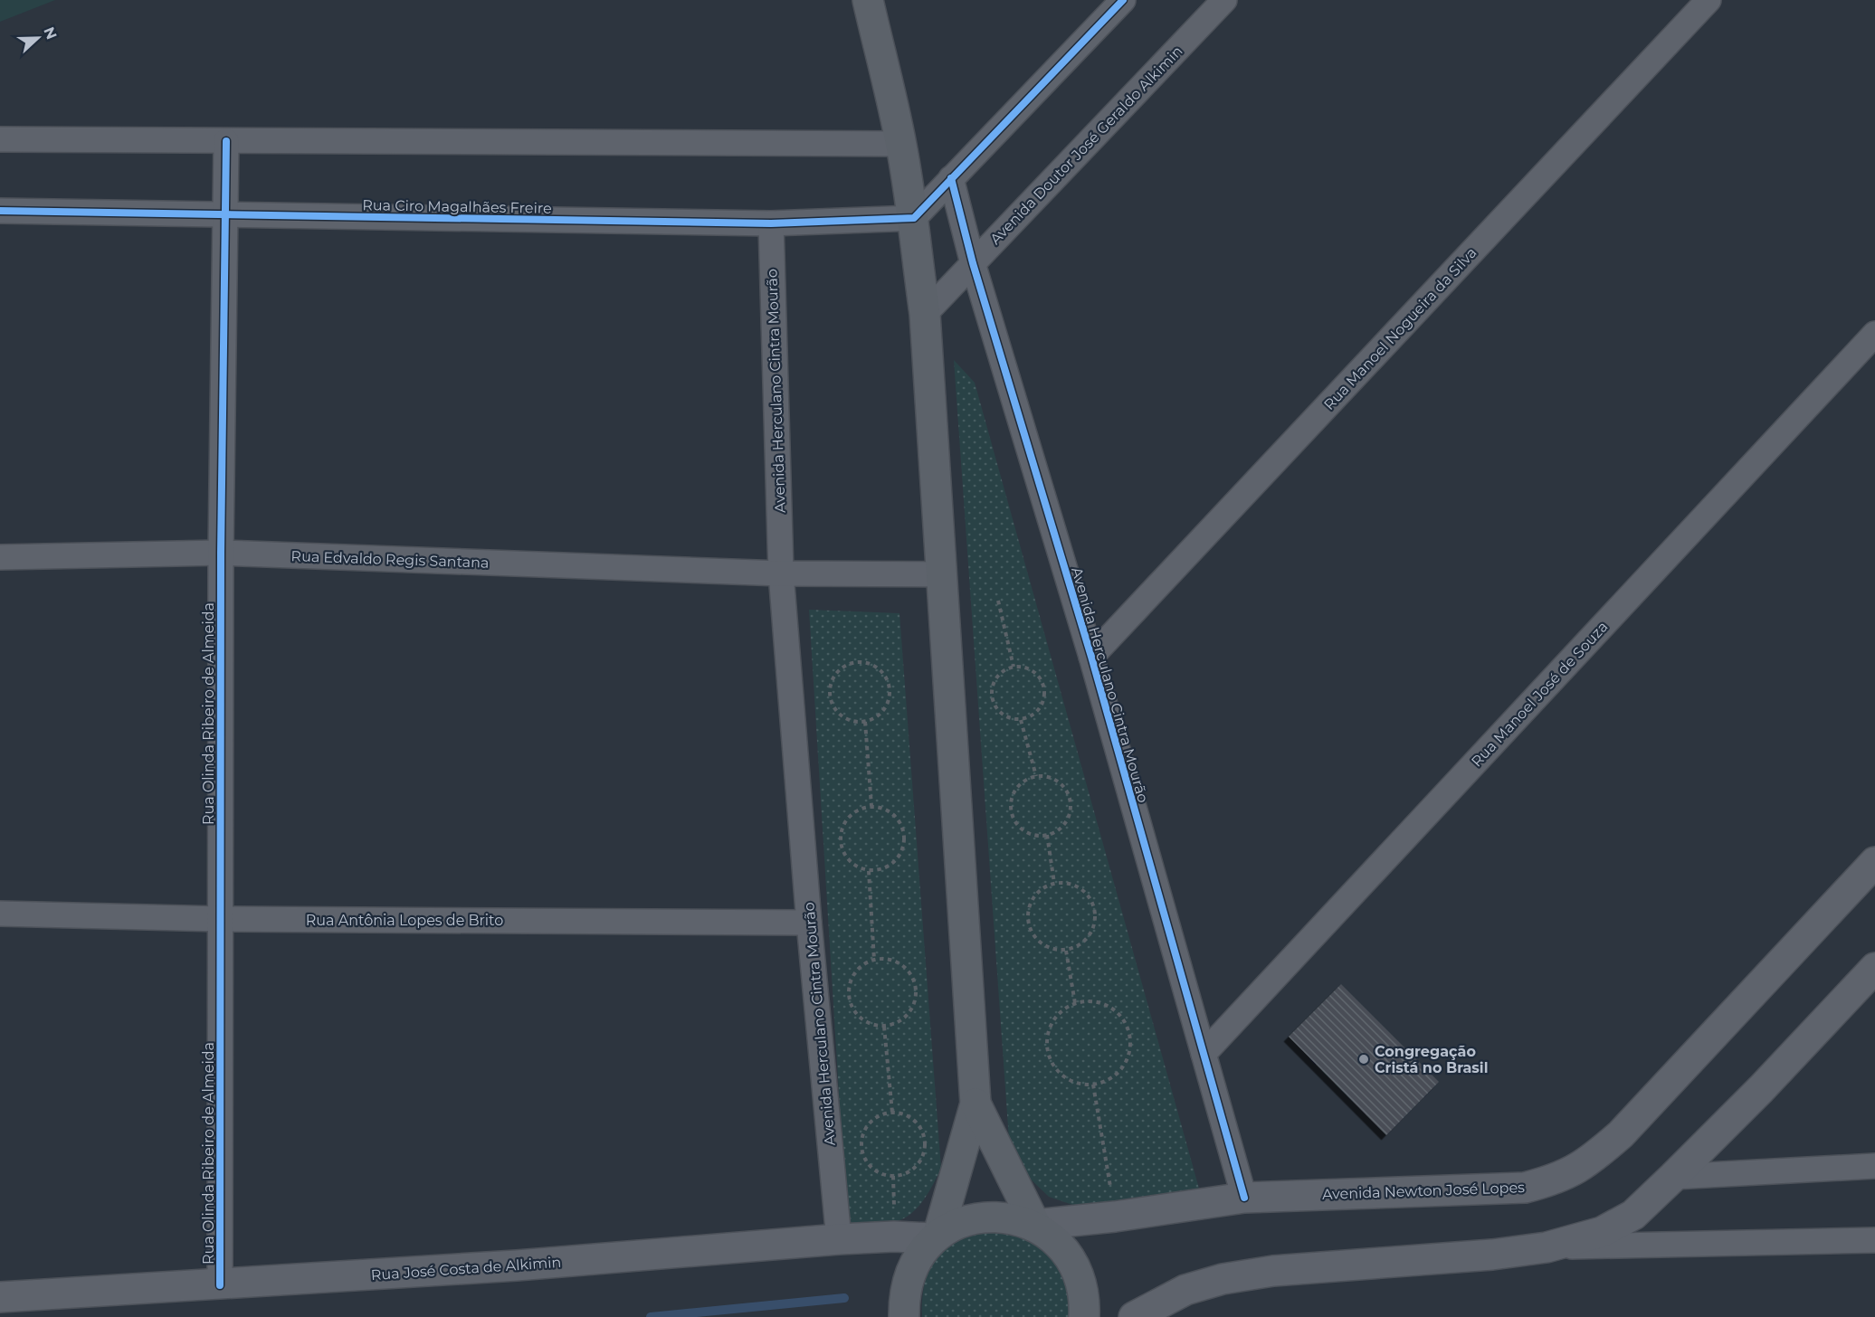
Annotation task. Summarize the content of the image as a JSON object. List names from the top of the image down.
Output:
{
  "streets": {
    "street": [
      "Avenida Doutor José Geraldo Alkimin",
      "Rua Ciro Magalhães Freire",
      "Rua Manoel Nogueira da Silva",
      "Avenida Herculano Cintra Mourão",
      "Rua Edvaldo Regis Santana",
      "Rua Manoel José de Souza",
      "Rua Olinda Ribeiro de Almeida",
      "Rua Antônia Lopes de Brito",
      "Avenida Newton José Lopes",
      "Rua José Costa de Alkimin"
    ]
  },
  "crossings": [
    ["Avenida Doutor José Geraldo Alkimin", "Avenida Herculano Cintra Mourão"],
    ["Rua Ciro Magalhães Freire", "Avenida Herculano Cintra Mourão"],
    ["Rua Ciro Magalhães Freire", "Rua Olinda Ribeiro de Almeida"],
    ["Rua Manoel Nogueira da Silva", "Avenida Herculano Cintra Mourão"],
    ["Avenida Herculano Cintra Mourão", "Rua Edvaldo Regis Santana"],
    ["Avenida Herculano Cintra Mourão", "Rua Manoel José de Souza"],
    ["Avenida Herculano Cintra Mourão", "Rua Antônia Lopes de Brito"],
    ["Avenida Herculano Cintra Mourão", "Avenida Newton José Lopes"],
    ["Avenida Herculano Cintra Mourão", "Rua José Costa de Alkimin"],
    ["Rua Edvaldo Regis Santana", "Rua Olinda Ribeiro de Almeida"],
    ["Rua Olinda Ribeiro de Almeida", "Rua Antônia Lopes de Brito"],
    ["Rua Olinda Ribeiro de Almeida", "Rua José Costa de Alkimin"]
  ],
  "places": ["Congregação Cristá no Brasil"],
  "north": "right"
}
